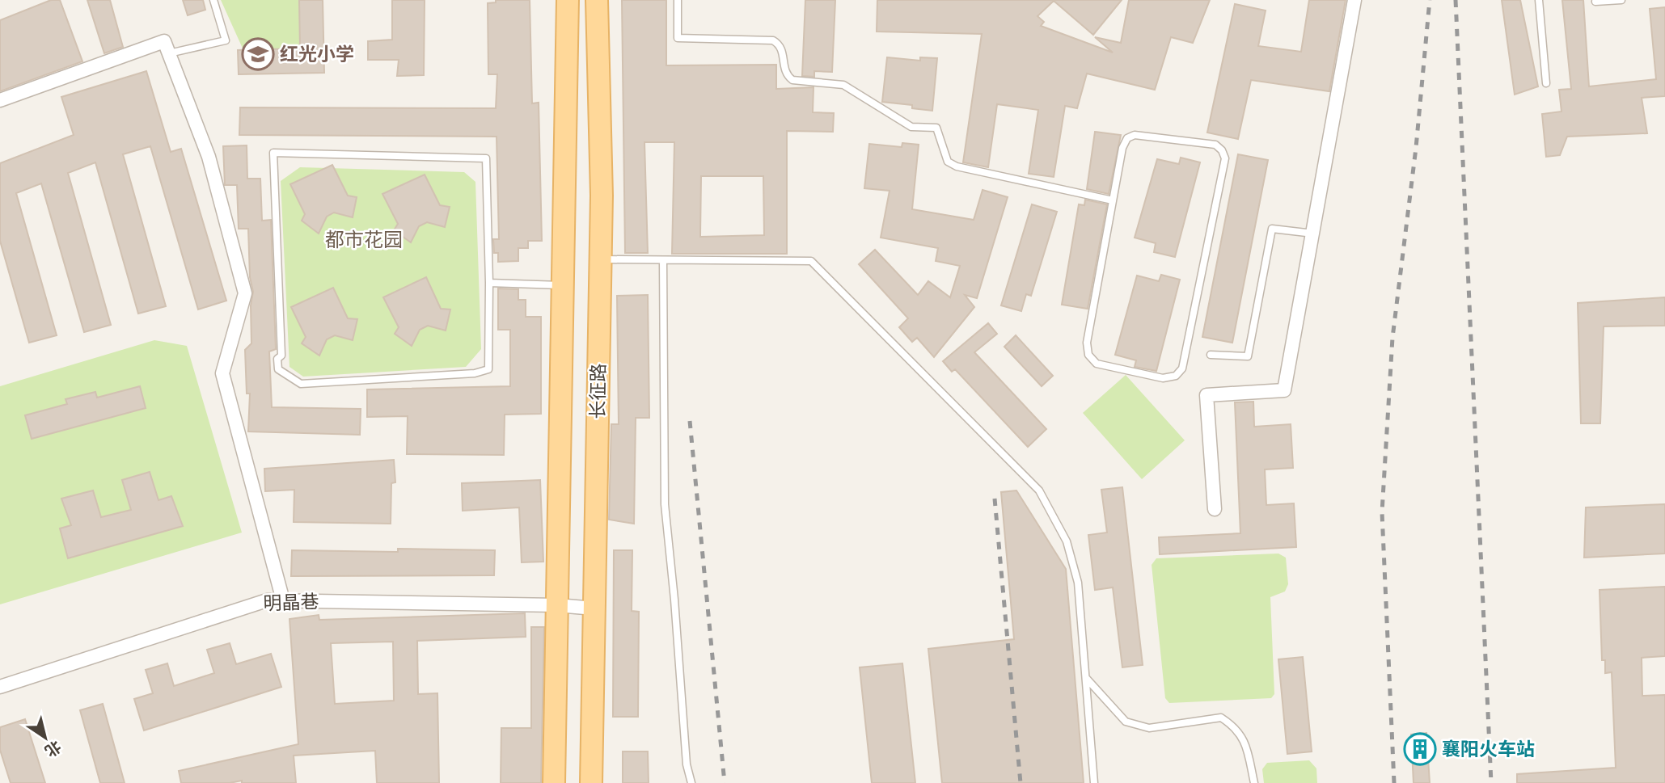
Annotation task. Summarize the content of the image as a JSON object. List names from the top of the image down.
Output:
{
  "streets": {
    "main road": ["长征路"],
    "street": ["明晶巷"]
  },
  "crossings": [
    ["长征路", "明晶巷"]
  ],
  "districts": ["都市花园"],
  "places": {
    "school or university": ["红光小学"],
    "building": ["襄阳火车站"]
  },
  "north": "bottom right"
}
